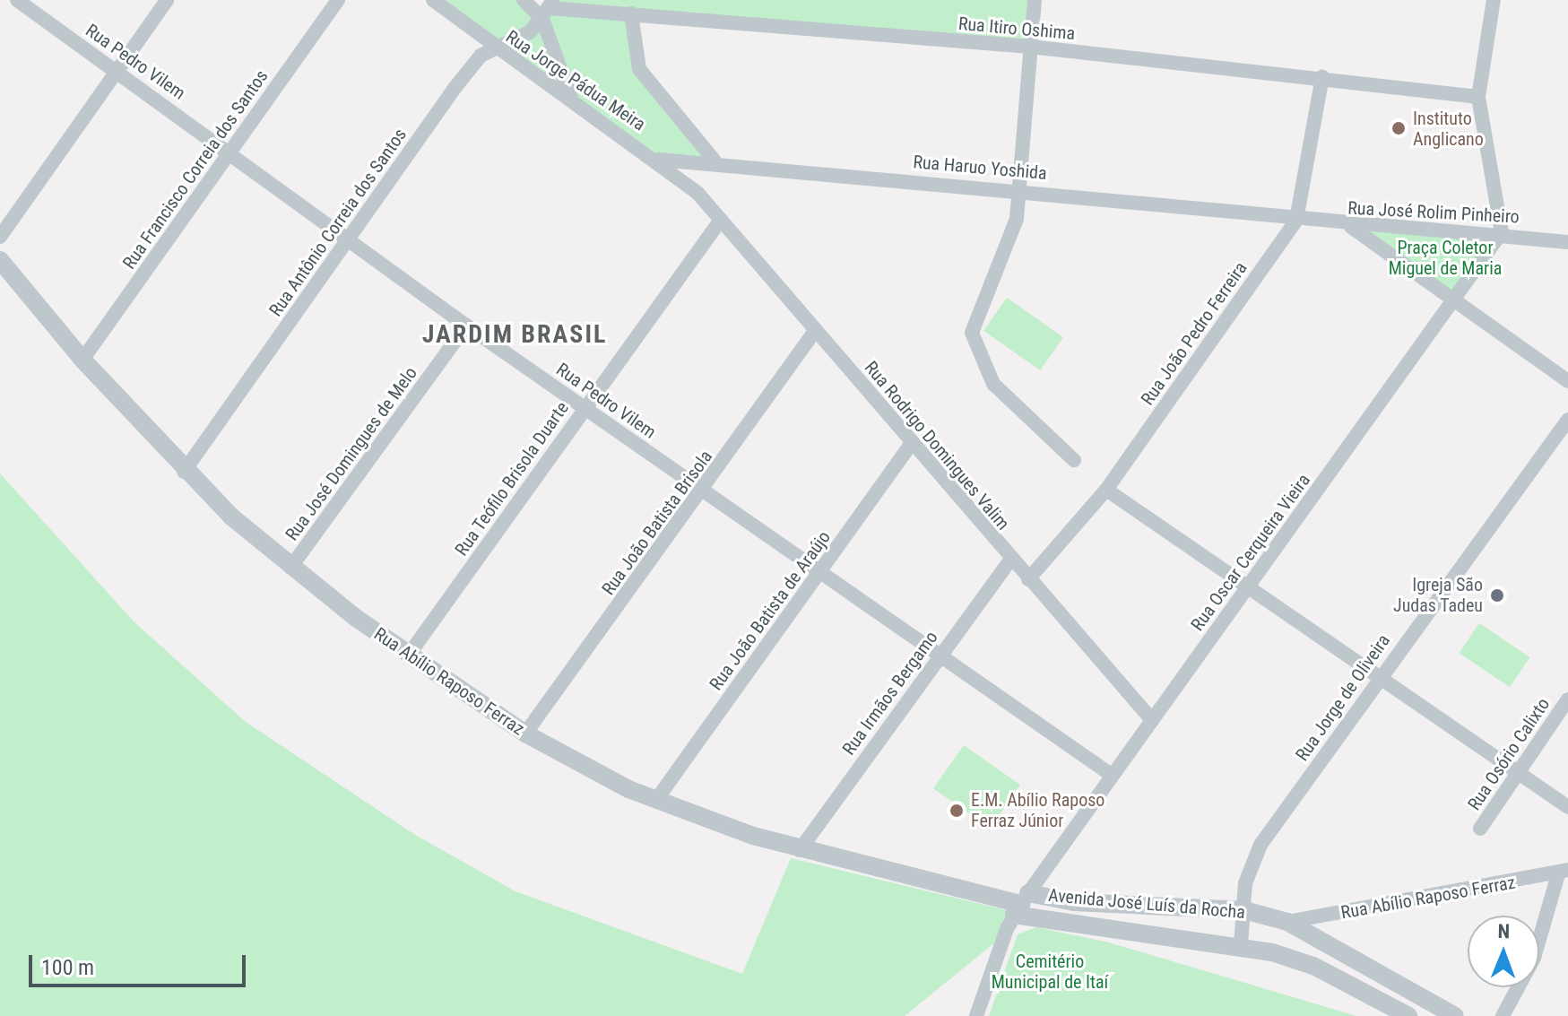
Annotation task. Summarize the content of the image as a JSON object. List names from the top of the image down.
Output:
{
  "streets": {
    "street": [
      "Rua Itiro Oshima",
      "Rua Pedro Vilem",
      "Rua Jorge Pádua Meira",
      "Rua Haruo Yoshida",
      "Rua Francisco Correia dos Santos",
      "Rua José Rolim Pinheiro",
      "Rua Antônio Correia dos Santos",
      "Rua João Pedro Ferreira",
      "Rua Rodrigo Domingues Valim",
      "Rua José Domingues de Melo",
      "Rua Teófilo Brisola Duarte",
      "Rua João Batista Brisola",
      "Rua Oscar Cerqueira Vieira",
      "Rua João Batista de Araújo",
      "Rua Abílio Raposo Ferraz",
      "Rua Irmãos Bergamo",
      "Rua Jorge de Oliveira",
      "Rua Osório Calixto",
      "Avenida José Luís da Rocha"
    ]
  },
  "crossings": [
    ["Rua Itiro Oshima", "Rua Antônio Correia dos Santos"],
    ["Rua Itiro Oshima", "Rua João Pedro Ferreira"],
    ["Rua Pedro Vilem", "Rua Francisco Correia dos Santos"],
    ["Rua Pedro Vilem", "Rua Antônio Correia dos Santos"],
    ["Rua Pedro Vilem", "Rua José Domingues de Melo"],
    ["Rua Pedro Vilem", "Rua Teófilo Brisola Duarte"],
    ["Rua Pedro Vilem", "Rua João Batista Brisola"],
    ["Rua Pedro Vilem", "Rua Oscar Cerqueira Vieira"],
    ["Rua Pedro Vilem", "Rua João Batista de Araújo"],
    ["Rua Pedro Vilem", "Rua Irmãos Bergamo"],
    ["Rua Jorge Pádua Meira", "Rua Haruo Yoshida"],
    ["Rua Jorge Pádua Meira", "Rua Antônio Correia dos Santos"],
    ["Rua Jorge Pádua Meira", "Rua Rodrigo Domingues Valim"],
    ["Rua Haruo Yoshida", "Rua José Rolim Pinheiro"],
    ["Rua Haruo Yoshida", "Rua João Pedro Ferreira"],
    ["Rua Francisco Correia dos Santos", "Rua Abílio Raposo Ferraz"],
    ["Rua José Rolim Pinheiro", "Rua João Pedro Ferreira"],
    ["Rua José Rolim Pinheiro", "Rua Oscar Cerqueira Vieira"],
    ["Rua Antônio Correia dos Santos", "Rua Abílio Raposo Ferraz"],
    ["Rua João Pedro Ferreira", "Rua Rodrigo Domingues Valim"],
    ["Rua Rodrigo Domingues Valim", "Rua Teófilo Brisola Duarte"],
    ["Rua Rodrigo Domingues Valim", "Rua João Batista Brisola"],
    ["Rua Rodrigo Domingues Valim", "Rua Oscar Cerqueira Vieira"],
    ["Rua Rodrigo Domingues Valim", "Rua João Batista de Araújo"],
    ["Rua Rodrigo Domingues Valim", "Rua Irmãos Bergamo"],
    ["Rua José Domingues de Melo", "Rua Abílio Raposo Ferraz"],
    ["Rua Teófilo Brisola Duarte", "Rua Abílio Raposo Ferraz"],
    ["Rua João Batista Brisola", "Rua Abílio Raposo Ferraz"],
    ["Rua Oscar Cerqueira Vieira", "Rua Abílio Raposo Ferraz"],
    ["Rua Oscar Cerqueira Vieira", "Avenida José Luís da Rocha"],
    ["Rua João Batista de Araújo", "Rua Abílio Raposo Ferraz"],
    ["Rua Abílio Raposo Ferraz", "Rua Irmãos Bergamo"],
    ["Rua Abílio Raposo Ferraz", "Avenida José Luís da Rocha"],
    ["Rua Jorge de Oliveira", "Avenida José Luís da Rocha"]
  ],
  "districts": ["JARDIM BRASIL"],
  "parks": ["Praça Coletor Miguel de Maria", "Cemitério Municipal de Itaí"],
  "places": ["Instituto Anglicano", "Igreja São Judas Tadeu", "E.M. Abílio Raposo Ferraz Júnior"],
  "scale_bar": "100 m",
  "north": "top"
}
